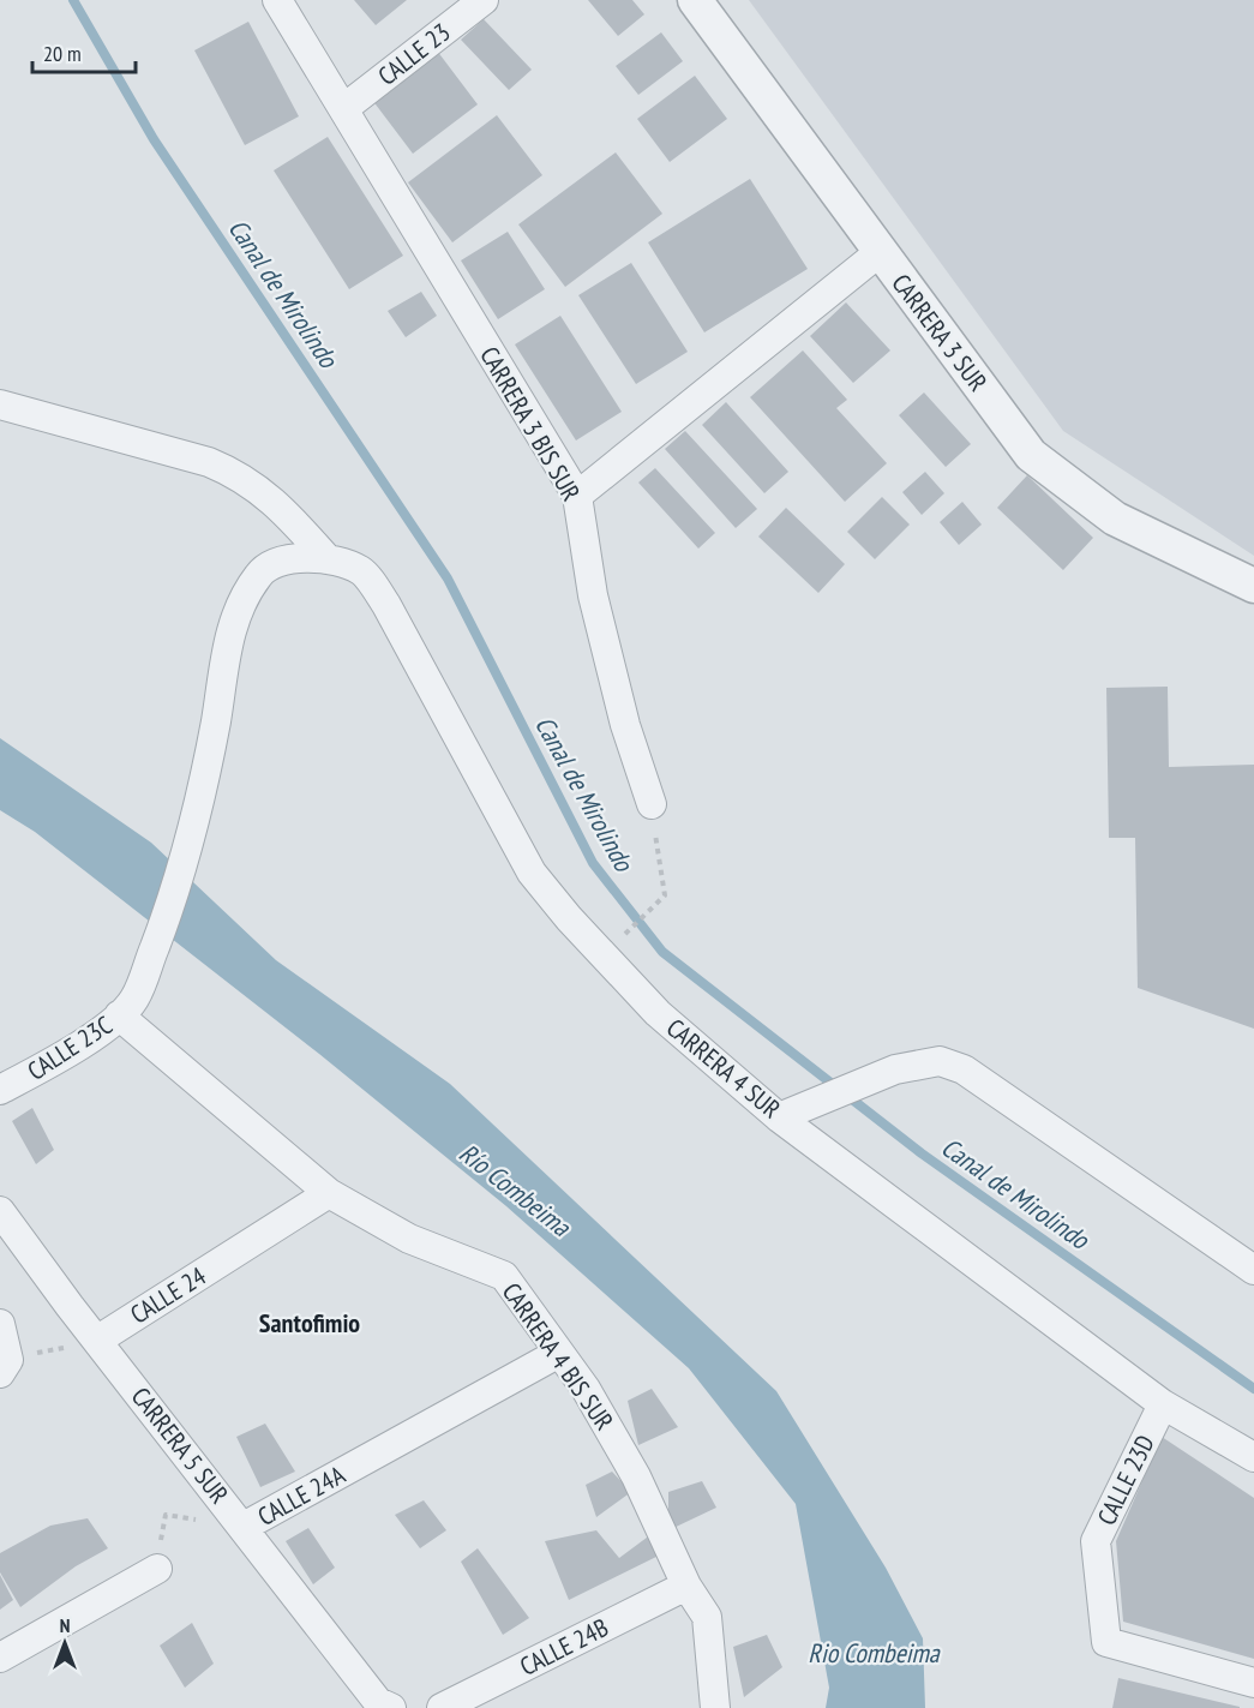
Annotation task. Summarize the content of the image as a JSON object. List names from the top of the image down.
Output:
{
  "streets": {
    "street": [
      "CALLE 23",
      "CARRERA 3 SUR",
      "CARRERA 3 BIS SUR",
      "CALLE 23C",
      "CARRERA 4 SUR",
      "CALLE 24",
      "CARRERA 4 BIS SUR",
      "CARRERA 5 SUR",
      "CALLE 23D",
      "CALLE 24A",
      "CALLE 24B"
    ]
  },
  "crossings": [
    ["CALLE 23", "CARRERA 3 BIS SUR"],
    ["CALLE 23C", "CARRERA 4 BIS SUR"],
    ["CARRERA 4 SUR", "CALLE 23D"],
    ["CALLE 24", "CARRERA 4 BIS SUR"],
    ["CALLE 24", "CARRERA 5 SUR"],
    ["CARRERA 4 BIS SUR", "CALLE 24A"],
    ["CARRERA 4 BIS SUR", "CALLE 24B"],
    ["CARRERA 5 SUR", "CALLE 24A"]
  ],
  "districts": ["Santofimio"],
  "water": ["Canal de Mirolindo", "Río Combeima", "Rio Combeima"],
  "scale_bar": "20 m",
  "north": "top"
}
